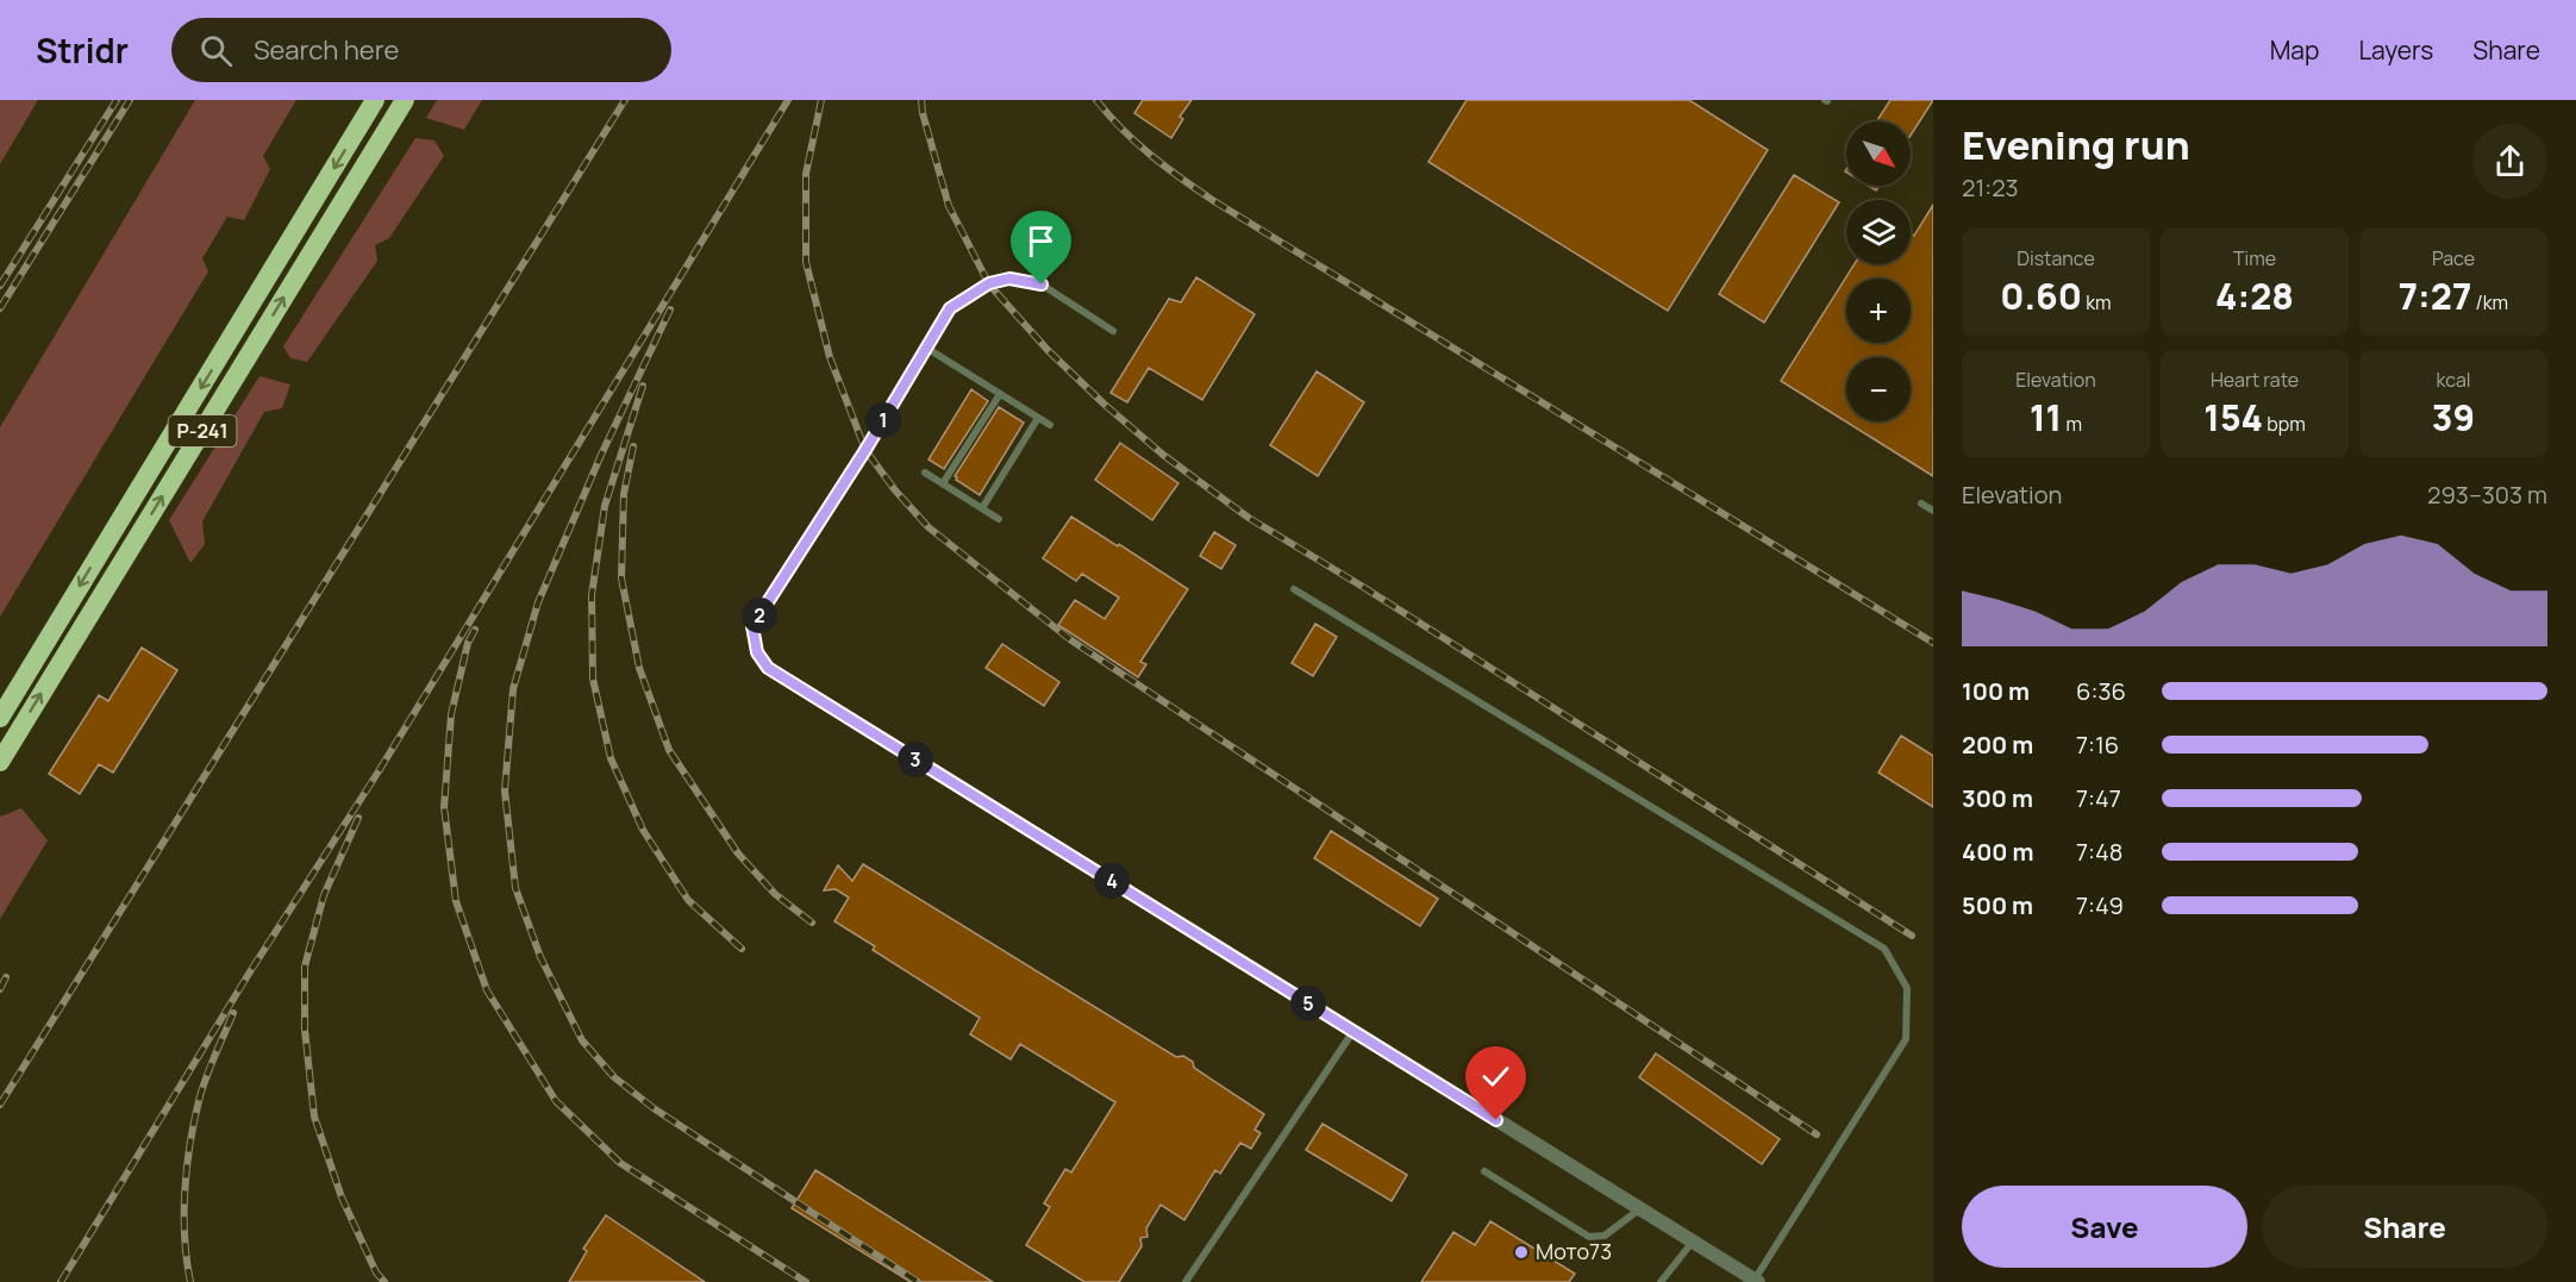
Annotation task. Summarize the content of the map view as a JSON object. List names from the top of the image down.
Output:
{
  "streets": {
    "highway": ["Р-241"]
  },
  "places": ["Мото73"],
  "north": "bottom right",
  "page": {
    "header": "Stridr",
    "search": "Search here",
    "nav": ["Map", "Layers", "Share"],
    "heading": ["Evening run", "21:23"],
    "map_buttons": ["+", "−"],
    "stats": [
      ["Distance", "0.60 km"],
      ["Time", "4:28"],
      ["Pace", "7:27 /km"],
      ["Elevation", "11 m"],
      ["Heart rate", "154 bpm"],
      ["kcal", "39"]
    ],
    "pins": [
      "1",
      "2",
      "3",
      "4",
      "5"
    ],
    "chart": ["Elevation", "293–303 m"],
    "list": [
      {
        "name": "100 m",
        "note": "6:36"
      },
      {
        "name": "200 m",
        "note": "7:16"
      },
      {
        "name": "300 m",
        "note": "7:47"
      },
      {
        "name": "400 m",
        "note": "7:48"
      },
      {
        "name": "500 m",
        "note": "7:49"
      }
    ],
    "buttons": ["Save", "Share"]
  }
}
